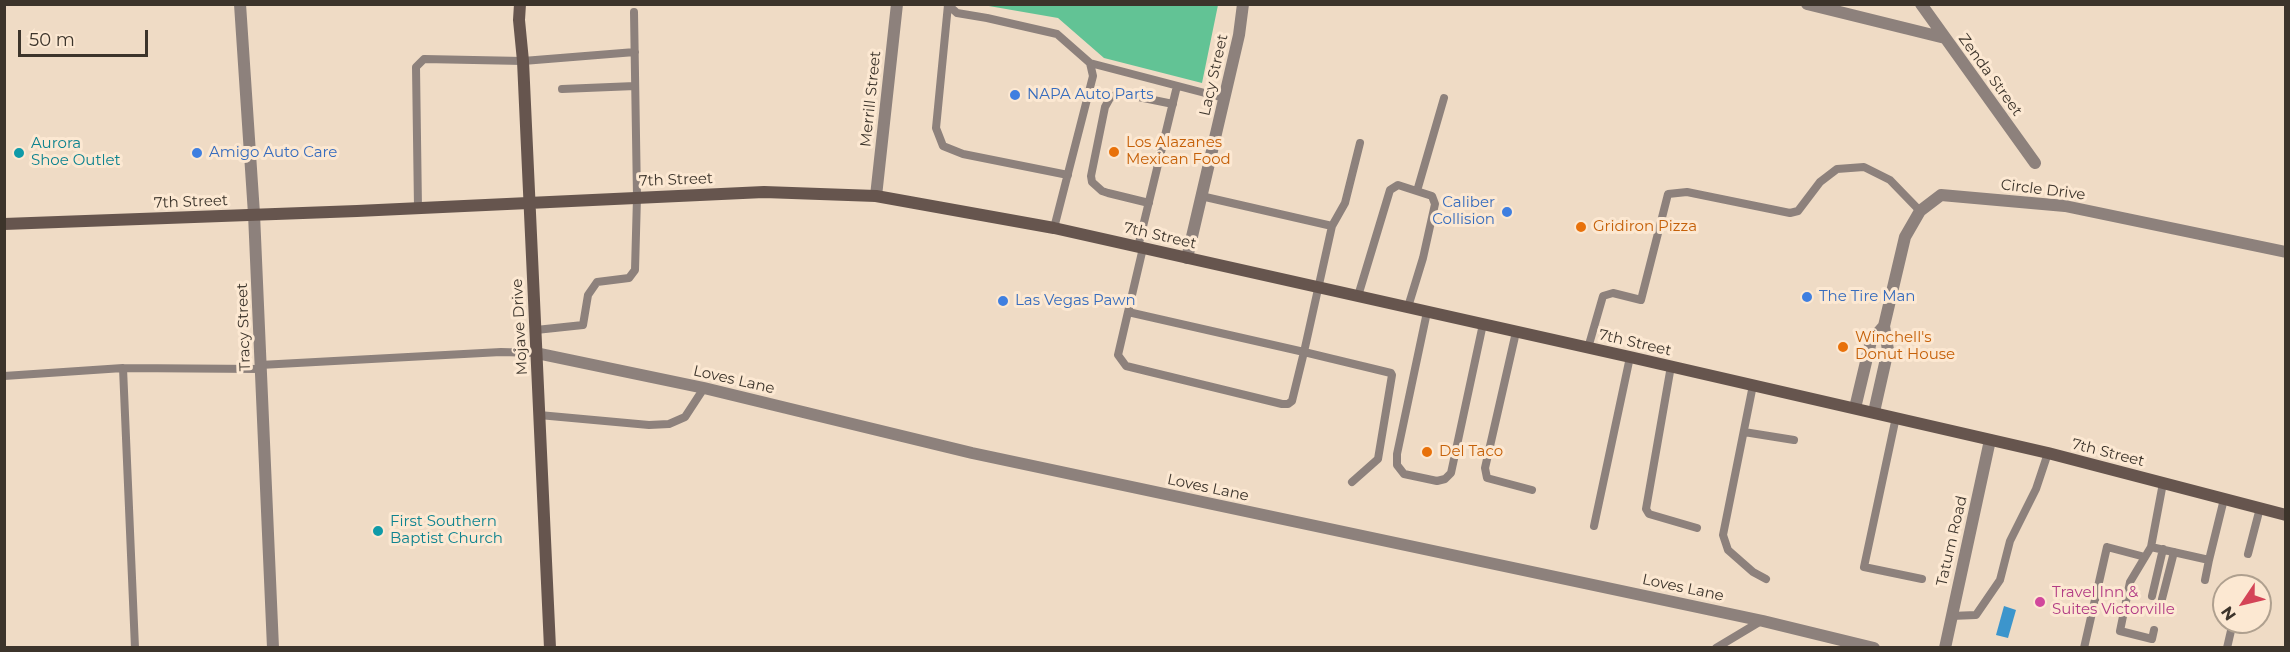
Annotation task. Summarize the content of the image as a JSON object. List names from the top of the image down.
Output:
{
  "streets": {
    "main road": ["7th Street", "Mojave Drive"],
    "street": [
      "Lacy Street",
      "Zenda Street",
      "Merrill Street",
      "Circle Drive",
      "Tracy Street",
      "Loves Lane",
      "Tatum Road"
    ]
  },
  "crossings": [
    ["Lacy Street", "7th Street"],
    ["Merrill Street", "7th Street"],
    ["7th Street", "Circle Drive"],
    ["7th Street", "Tracy Street"],
    ["7th Street", "Mojave Drive"],
    ["7th Street", "Tatum Road"],
    ["Mojave Drive", "Loves Lane"]
  ],
  "places": [
    "NAPA Auto Parts",
    "Los Alazanes Mexican Food",
    "Aurora Shoe Outlet",
    "Amigo Auto Care",
    "Caliber Collision",
    "Gridiron Pizza",
    "The Tire Man",
    "Las Vegas Pawn",
    "Winchell's Donut House",
    "Del Taco",
    "First Southern Baptist Church",
    "Travel Inn & Suites Victorville"
  ],
  "scale_bar": "50 m",
  "north": "bottom left"
}
